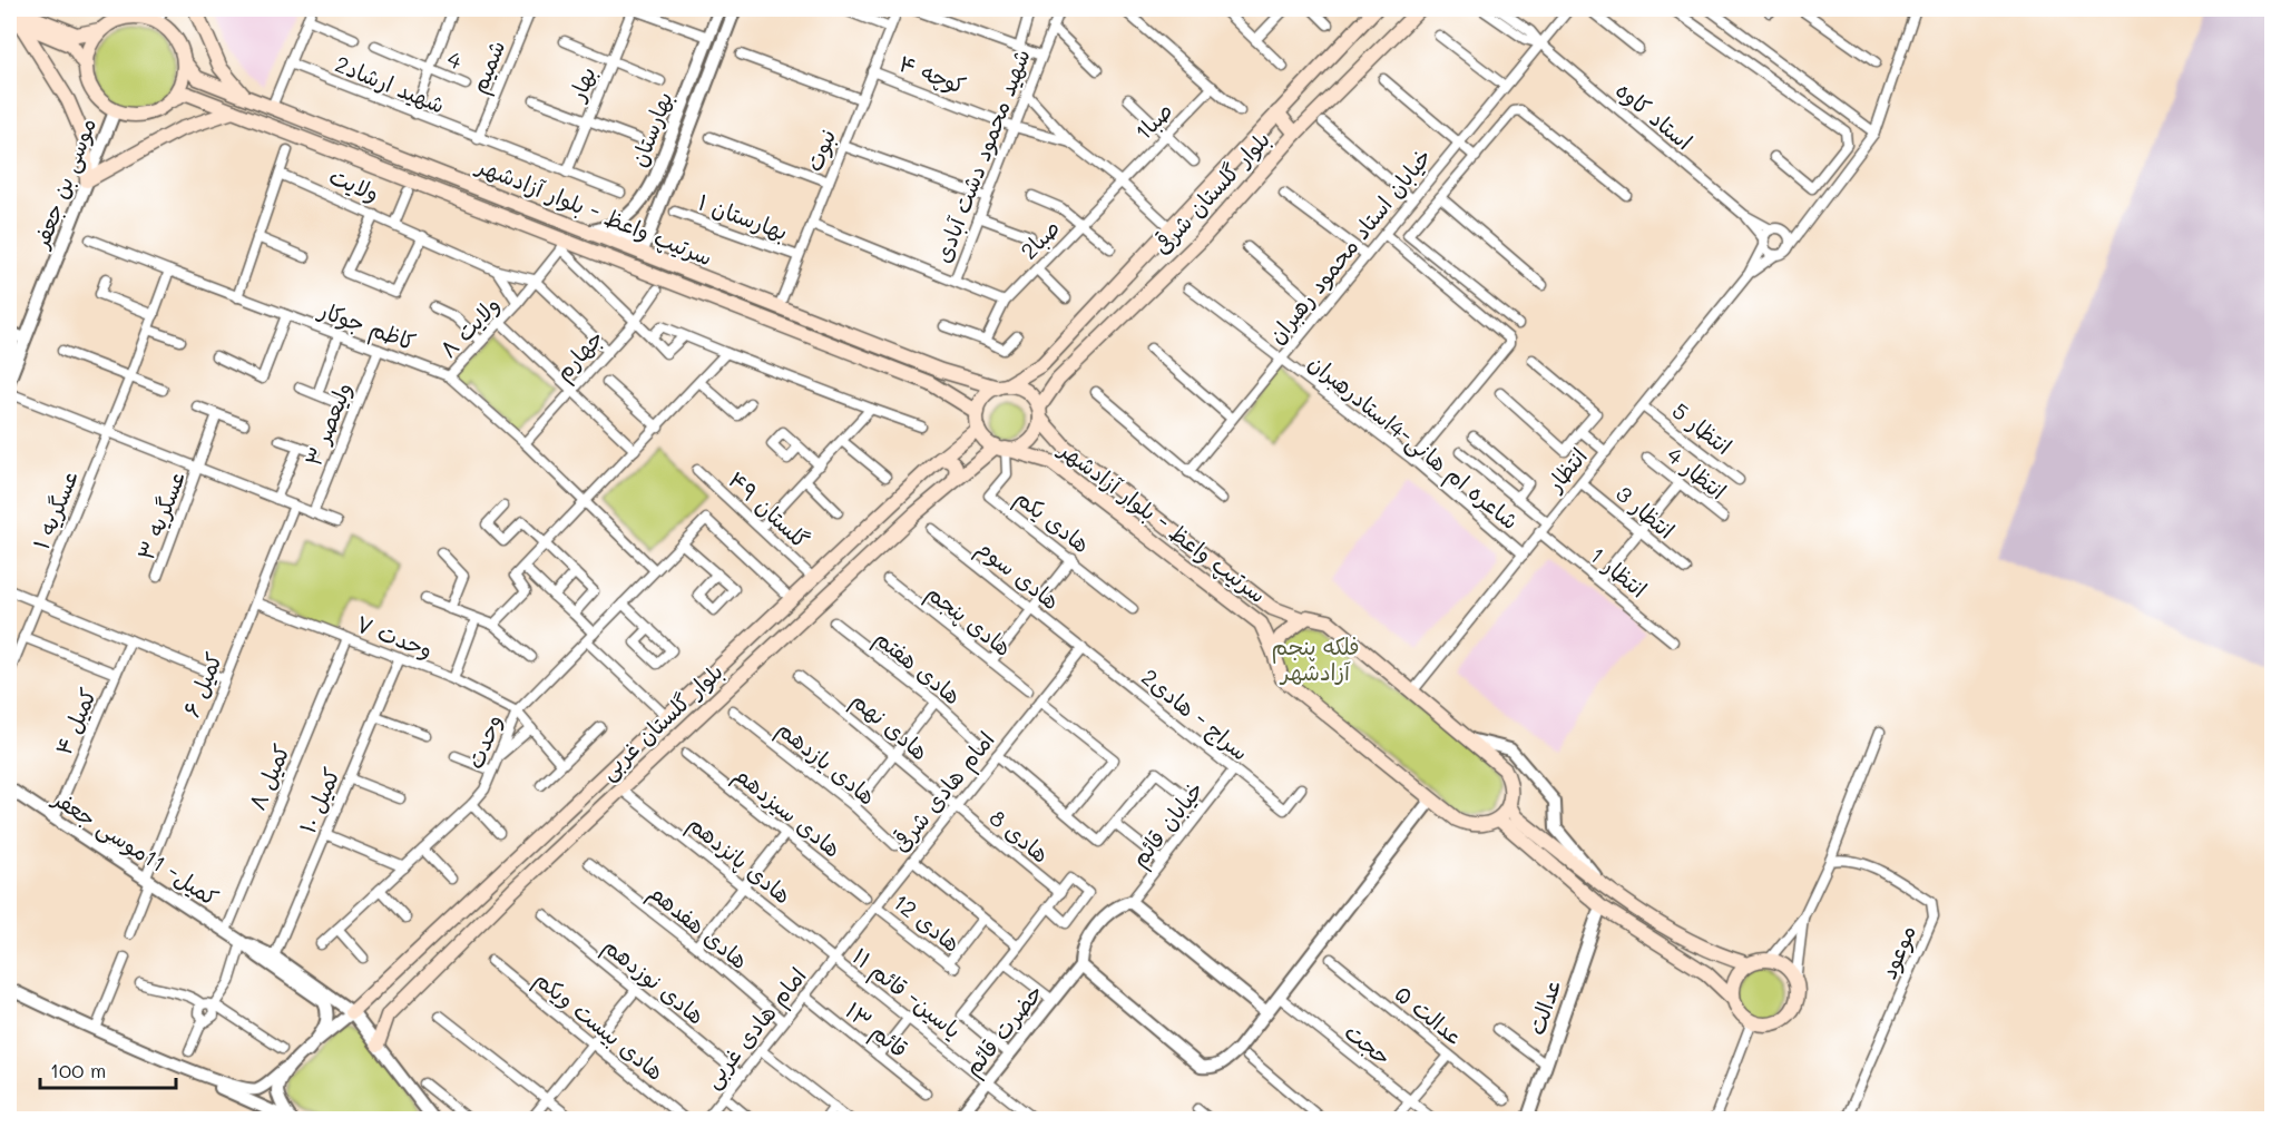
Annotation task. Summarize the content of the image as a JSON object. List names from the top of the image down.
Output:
{
  "streets": {
    "main road": ["بلوار گلستان شرقی", "سرتیپ واعظ - بلوار آزادشهر", "بلوار گلستان غربی"],
    "street": [
      "4",
      "شمیم",
      "کوچه ۴",
      "بهار",
      "شهید ارشاد2",
      "استاد کاوه",
      "صبا1",
      "بهارستان",
      "نبوت",
      "شهید محمود دشت آبادی",
      "موسی بن جعفر",
      "ولایت",
      "بهارستان ۱",
      "صبا2",
      "خیابان استاد محمود رهبران",
      "کاظم جوکار",
      "ولایت ۸",
      "جهارم",
      "ولیعصر ۳",
      "انتظار 5",
      "شاعره ام هانی-4استادرهبران",
      "انتظار",
      "انتظار 4",
      "عسگریه ۱",
      "گلستان ۴۹",
      "انتظار 3",
      "عسگریه ۳",
      "هادی یکم",
      "انتظار 1",
      "هادی سوم",
      "هادی پنجم",
      "وحدت ۷",
      "هادی هفتم",
      "کمیل ۶",
      "سراج - هادی2",
      "کمیل ۴",
      "هادی نهم",
      "وحدت",
      "هادی یازدهم",
      "کمیل ۸",
      "امام هادی شرقی",
      "کمیل ۱۰",
      "هادی سیزدهم",
      "خیابان قائم",
      "هادی 8",
      "کمیل- 11موسی جعفر",
      "هادی پانزدهم",
      "12 هادی",
      "هادی هفدهم",
      "موعود",
      "هادی نوزدهم",
      "یاسین- قائم ۱۱",
      "عدالت",
      "عدالت ۵",
      "هادی بیست ویکم",
      "امام هادی غربی",
      "قائم ۱۳",
      "حضرت قائم",
      "حجت"
    ]
  },
  "crossings": [
    ["شمیم", "شهید ارشاد2"],
    ["کوچه ۴", "نبوت"],
    ["کوچه ۴", "شهید محمود دشت آبادی"],
    ["بهار", "شهید ارشاد2"],
    ["استاد کاوه", "خیابان استاد محمود رهبران"],
    ["صبا1", "صبا2"],
    ["بهارستان", "سرتیپ واعظ - بلوار آزادشهر"],
    ["نبوت", "سرتیپ واعظ - بلوار آزادشهر"],
    ["نبوت", "بهارستان ۱"],
    ["موسی بن جعفر", "سرتیپ واعظ - بلوار آزادشهر"],
    ["ولایت", "ولایت ۸"],
    ["بلوار گلستان شرقی", "سرتیپ واعظ - بلوار آزادشهر"],
    ["بلوار گلستان شرقی", "هادی یکم"],
    ["بلوار گلستان شرقی", "بلوار گلستان غربی"],
    ["سرتیپ واعظ - بلوار آزادشهر", "ولایت ۸"],
    ["سرتیپ واعظ - بلوار آزادشهر", "انتظار"],
    ["سرتیپ واعظ - بلوار آزادشهر", "هادی یکم"],
    ["سرتیپ واعظ - بلوار آزادشهر", "بلوار گلستان غربی"],
    ["خیابان استاد محمود رهبران", "شاعره ام هانی-4استادرهبران"],
    ["کاظم جوکار", "ولایت ۸"],
    ["کاظم جوکار", "جهارم"],
    ["کاظم جوکار", "ولیعصر ۳"],
    ["کاظم جوکار", "وحدت"],
    ["انتظار 5", "انتظار"],
    ["شاعره ام هانی-4استادرهبران", "انتظار"],
    ["انتظار", "انتظار 3"],
    ["انتظار", "انتظار 1"],
    ["گلستان ۴۹", "بلوار گلستان غربی"],
    ["هادی یکم", "بلوار گلستان غربی"],
    ["هادی سوم", "سراج - هادی2"],
    ["هادی سوم", "امام هادی شرقی"],
    ["وحدت ۷", "کمیل ۶"],
    ["وحدت ۷", "وحدت"],
    ["وحدت ۷", "کمیل ۸"],
    ["وحدت ۷", "کمیل ۱۰"],
    ["کمیل ۶", "کمیل- 11موسی جعفر"],
    ["سراج - هادی2", "امام هادی شرقی"],
    ["سراج - هادی2", "خیابان قائم"],
    ["کمیل ۴", "کمیل- 11موسی جعفر"],
    ["بلوار گلستان غربی", "هادی پانزدهم"],
    ["هادی نهم", "امام هادی شرقی"],
    ["هادی نهم", "هادی 8"],
    ["کمیل ۸", "کمیل- 11موسی جعفر"],
    ["امام هادی شرقی", "هادی 8"],
    ["امام هادی شرقی", "هادی پانزدهم"],
    ["امام هادی شرقی", "12 هادی"],
    ["امام هادی شرقی", "یاسین- قائم ۱۱"],
    ["امام هادی شرقی", "امام هادی غربی"],
    ["خیابان قائم", "حضرت قائم"],
    ["هادی پانزدهم", "یاسین- قائم ۱۱"],
    ["هادی پانزدهم", "امام هادی غربی"],
    ["هادی هفدهم", "امام هادی غربی"],
    ["هادی نوزدهم", "امام هادی غربی"],
    ["یاسین- قائم ۱۱", "امام هادی غربی"],
    ["یاسین- قائم ۱۱", "حضرت قائم"],
    ["امام هادی غربی", "قائم ۱۳"]
  ],
  "parks": ["فلکه پنجم آزادشهر"],
  "scale_bar": "100 m"
}
